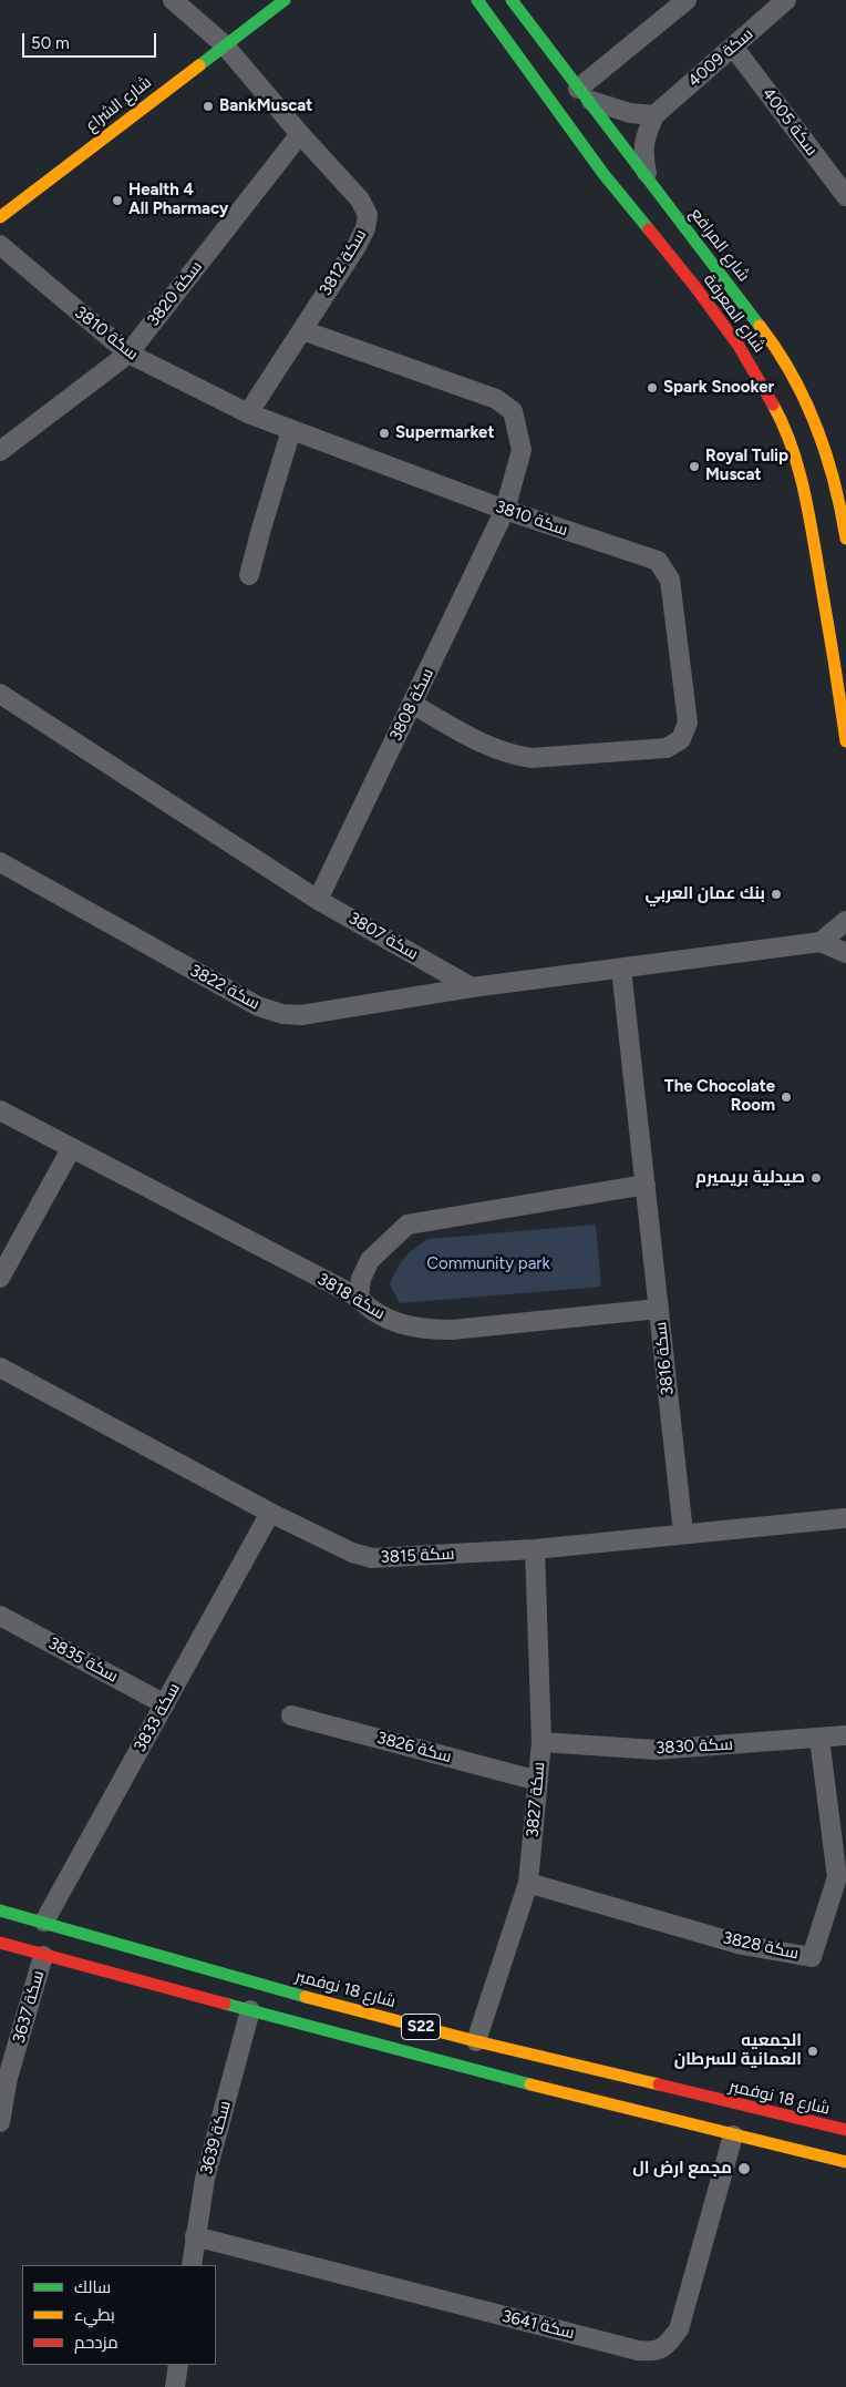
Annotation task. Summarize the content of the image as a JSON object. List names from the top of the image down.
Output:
{
  "streets": {
    "main road": [
      "شارع الشراع",
      "شارع المرافع",
      "شارع المعرفة",
      "شارع 18 نوفمبر",
      "S22"
    ],
    "street": [
      "سكة 4009",
      "سكة 4005",
      "سكة 3812",
      "سكة 3820",
      "سكة 3810",
      "سكة 3808",
      "سكة 3807",
      "سكة 3822",
      "سكة 3818",
      "سكة 3816",
      "سكة 3815",
      "سكة 3835",
      "سكة 3833",
      "سكة 3830",
      "سكة 3826",
      "سكة 3827",
      "سكة 3828",
      "سكة 3637",
      "سكة 3639",
      "سكة 3641"
    ]
  },
  "crossings": [
    ["سكة 4009", "سكة 4005"],
    ["سكة 4009", "شارع المرافع"],
    ["شارع الشراع", "سكة 3812"],
    ["سكة 3812", "سكة 3820"],
    ["سكة 3812", "سكة 3810"],
    ["سكة 3812", "سكة 3808"],
    ["سكة 3820", "سكة 3810"],
    ["سكة 3810", "سكة 3808"],
    ["سكة 3808", "سكة 3807"],
    ["سكة 3807", "سكة 3822"],
    ["سكة 3818", "سكة 3816"],
    ["سكة 3816", "سكة 3815"],
    ["سكة 3815", "سكة 3833"],
    ["سكة 3815", "سكة 3827"],
    ["سكة 3835", "سكة 3833"],
    ["سكة 3833", "شارع 18 نوفمبر"],
    ["سكة 3830", "سكة 3827"],
    ["سكة 3830", "سكة 3828"],
    ["سكة 3826", "سكة 3827"],
    ["سكة 3827", "سكة 3828"],
    ["سكة 3827", "شارع 18 نوفمبر"],
    ["سكة 3637", "S22"],
    ["S22", "سكة 3639"],
    ["S22", "سكة 3641"],
    ["سكة 3639", "سكة 3641"]
  ],
  "parks": ["Community park"],
  "places": [
    "BankMuscat",
    "Health 4 All Pharmacy",
    "Spark Snooker",
    "Supermarket",
    "Royal Tulip Muscat",
    "بنك عمان العربي",
    "The Chocolate Room",
    "صيدلية بريميرم",
    "الجمعيه العمانية للسرطان",
    "مجمع ارض ال"
  ],
  "legend": ["سالك", "بطيء", "مزدحم"],
  "scale_bar": "50 m"
}
